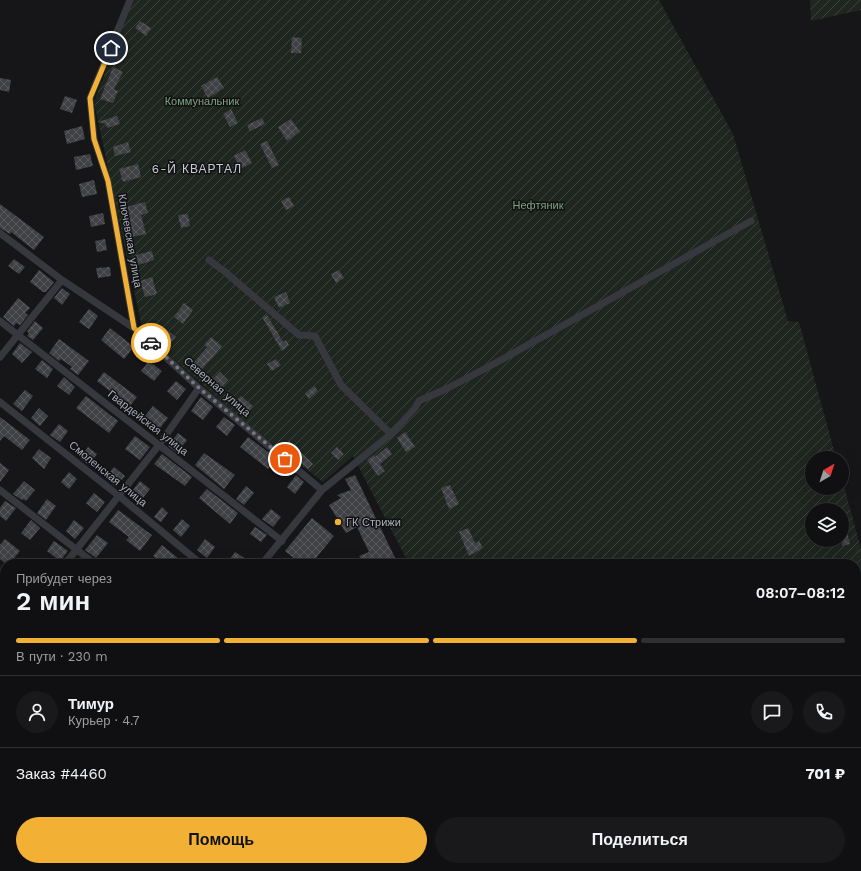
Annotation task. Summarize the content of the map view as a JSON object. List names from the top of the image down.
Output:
{
  "streets": {
    "street": [
      "Ключевская улица",
      "Северная улица",
      "Гвардейская улица",
      "Смоленская улица"
    ]
  },
  "crossings": [
    ["Ключевская улица", "Северная улица"]
  ],
  "districts": ["6-Й КВАРТАЛ"],
  "parks": ["Коммунальник", "Нефтяник"],
  "places": ["ГК Стрижи"],
  "north": "top right",
  "page": {
    "heading": ["2 мин", "Прибудет через", "08:07–08:12"],
    "panel": [
      "Тимур",
      "Курьер · 4.7",
      "Заказ #4460",
      "701 ₽"
    ],
    "bar": "В пути · 230 m",
    "buttons": ["Помощь", "Поделиться"]
  }
}
